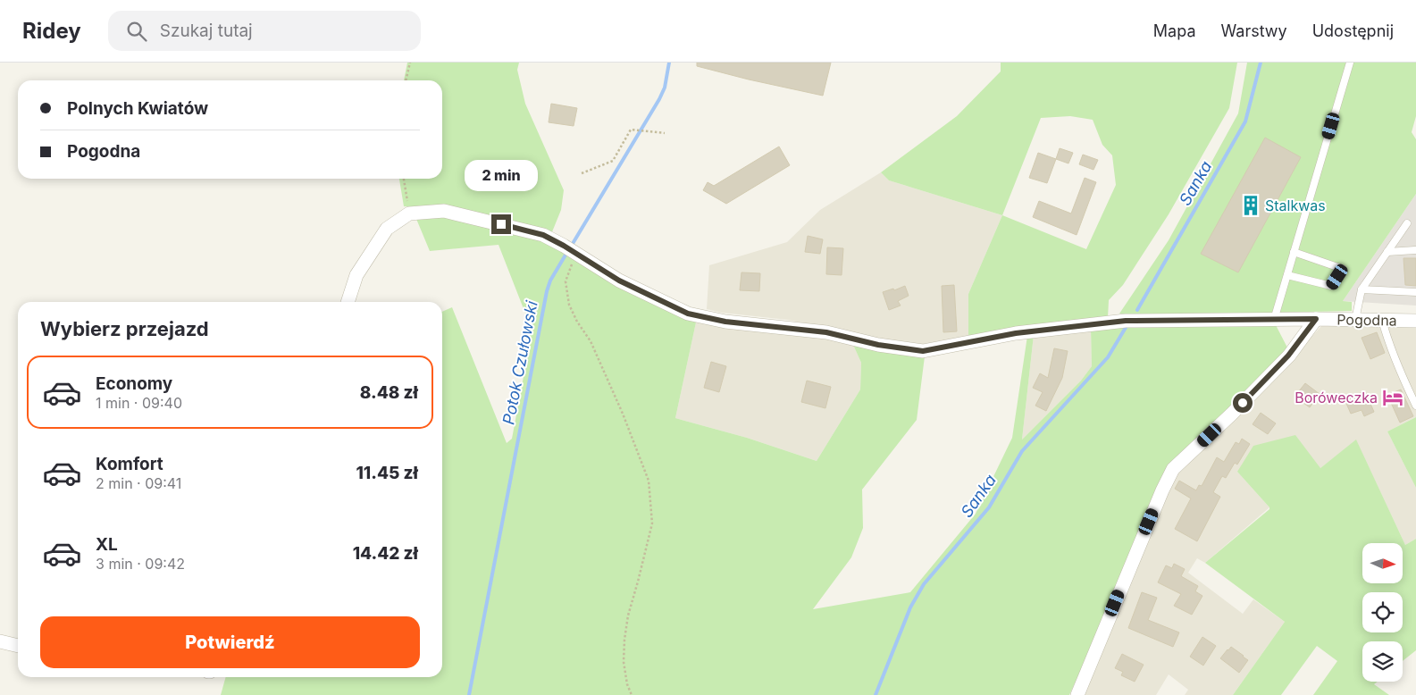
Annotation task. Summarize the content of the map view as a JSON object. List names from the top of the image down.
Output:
{
  "streets": {
    "street": ["Pogodna"]
  },
  "water": ["Sanka", "Potok Czułowski"],
  "places": {
    "building": ["Stalkwas"],
    "hotel": ["Boróweczka"]
  },
  "north": "right",
  "page": {
    "header": "Ridey",
    "search": "Szukaj tutaj",
    "nav": ["Mapa", "Warstwy", "Udostępnij"],
    "banner": ["Polnych Kwiatów", "Pogodna"],
    "bubble": "2 min",
    "heading": "Wybierz przejazd",
    "list": [
      {
        "name": "Economy",
        "note": "1 min · 09:40",
        "value": "8.48 zł"
      },
      {
        "name": "Komfort",
        "note": "2 min · 09:41",
        "value": "11.45 zł"
      },
      {
        "name": "XL",
        "note": "3 min · 09:42",
        "value": "14.42 zł"
      }
    ],
    "buttons": "Potwierdź"
  }
}
